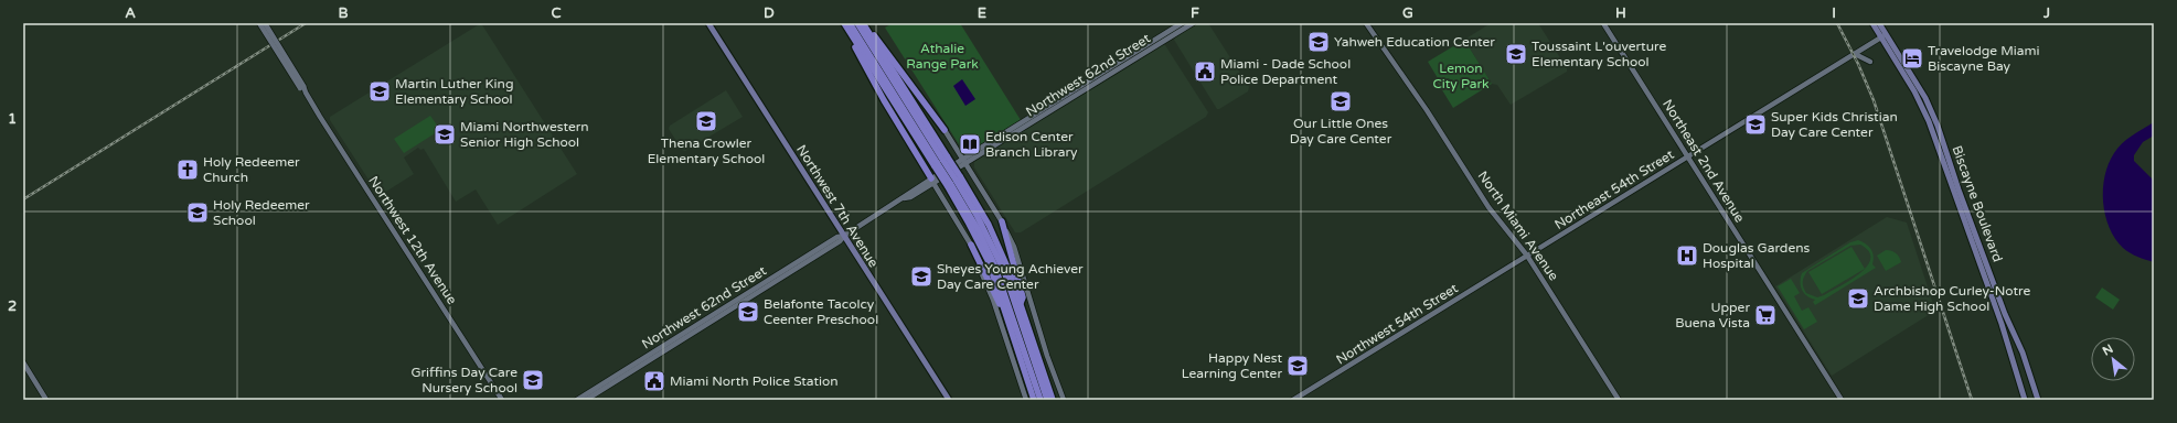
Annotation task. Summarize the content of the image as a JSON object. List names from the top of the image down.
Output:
{
  "streets": {
    "main road": [
      "Northwest 62nd Street",
      "Northeast 2nd Avenue",
      "Northeast 54th Street",
      "Biscayne Boulevard",
      "Northwest 7th Avenue",
      "North Miami Avenue",
      "Northwest 12th Avenue",
      "Northwest 54th Street"
    ]
  },
  "crossings": [
    ["Northwest 62nd Street", "Northwest 7th Avenue"],
    ["Northeast 2nd Avenue", "Northeast 54th Street"],
    ["Northeast 54th Street", "Biscayne Boulevard"],
    ["Northeast 54th Street", "North Miami Avenue"],
    ["Northeast 54th Street", "Northwest 54th Street"]
  ],
  "parks": ["Athalie Range Park", "Lemon City Park"],
  "places": {
    "school or university": [
      "Yahweh Education Center",
      "Toussaint L'ouverture Elementary School",
      "Martin Luther King Elementary School",
      "Our Little Ones Day Care Center",
      "Thena Crowler Elementary School",
      "Super Kids Christian Day Care Center",
      "Miami Northwestern Senior High School",
      "Holy Redeemer School",
      "Sheyes Young Achiever Day Care Center",
      "Archbishop Curley-Notre Dame High School",
      "Belafonte Tacolcy Ceenter Preschool",
      "Happy Nest Learning Center",
      "Griffins Day Care Nursery School"
    ],
    "hotel": ["Travelodge Miami Biscayne Bay"],
    "public building": ["Miami - Dade School Police Department", "Miami North Police Station"],
    "library": ["Edison Center Branch Library"],
    "church": ["Holy Redeemer Church"],
    "hospital": ["Douglas Gardens Hospital"],
    "supermarket": ["Upper Buena Vista"]
  },
  "north": "top left",
  "grid": {
    "columns": [
      "A",
      "B",
      "C",
      "D",
      "E",
      "F",
      "G",
      "H",
      "I",
      "J"
    ],
    "rows": ["1", "2"]
  }
}
